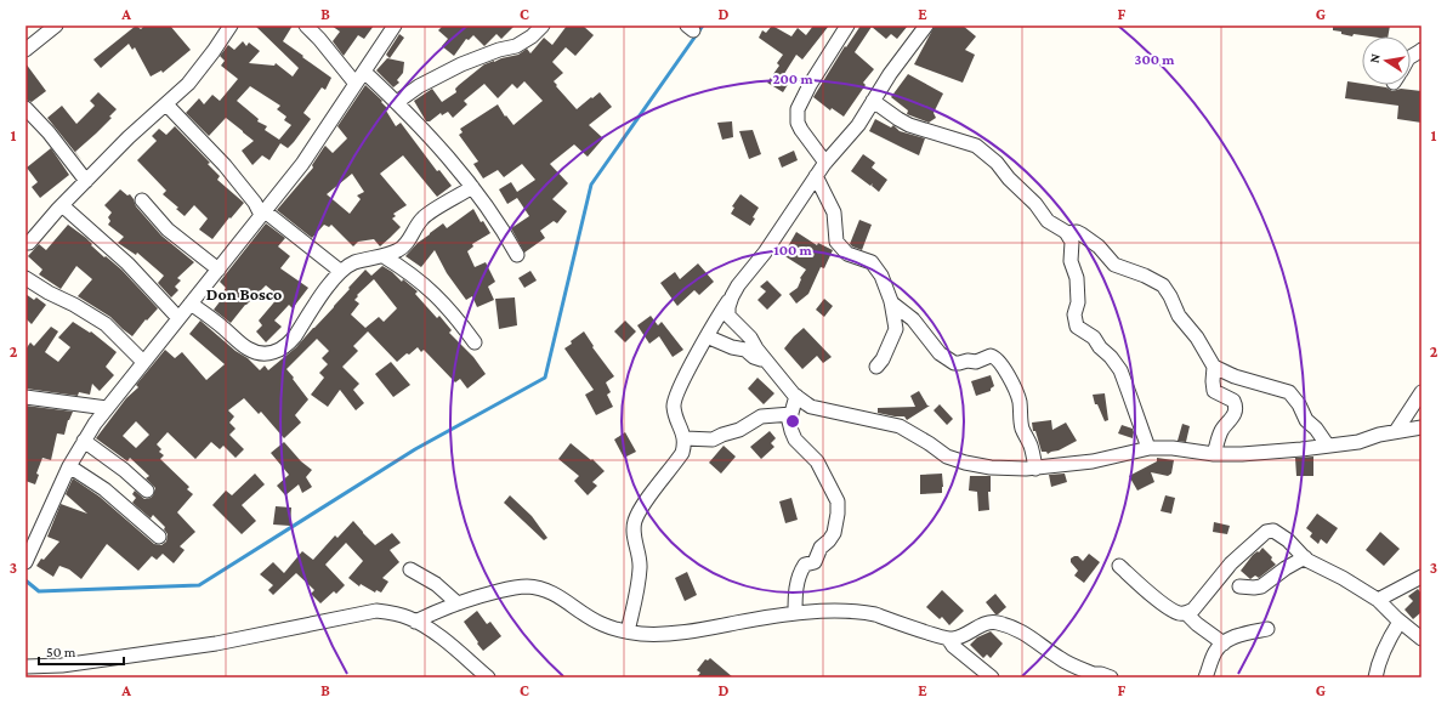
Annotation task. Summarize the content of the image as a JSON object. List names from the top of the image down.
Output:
{
  "districts": ["Don Bosco"],
  "scale_bar": "50 m",
  "north": "left",
  "grid": {
    "columns": [
      "A",
      "B",
      "C",
      "D",
      "E",
      "F",
      "G"
    ],
    "rows": ["1", "2", "3"]
  },
  "rings": ["300 m", "200 m", "100 m"]
}
